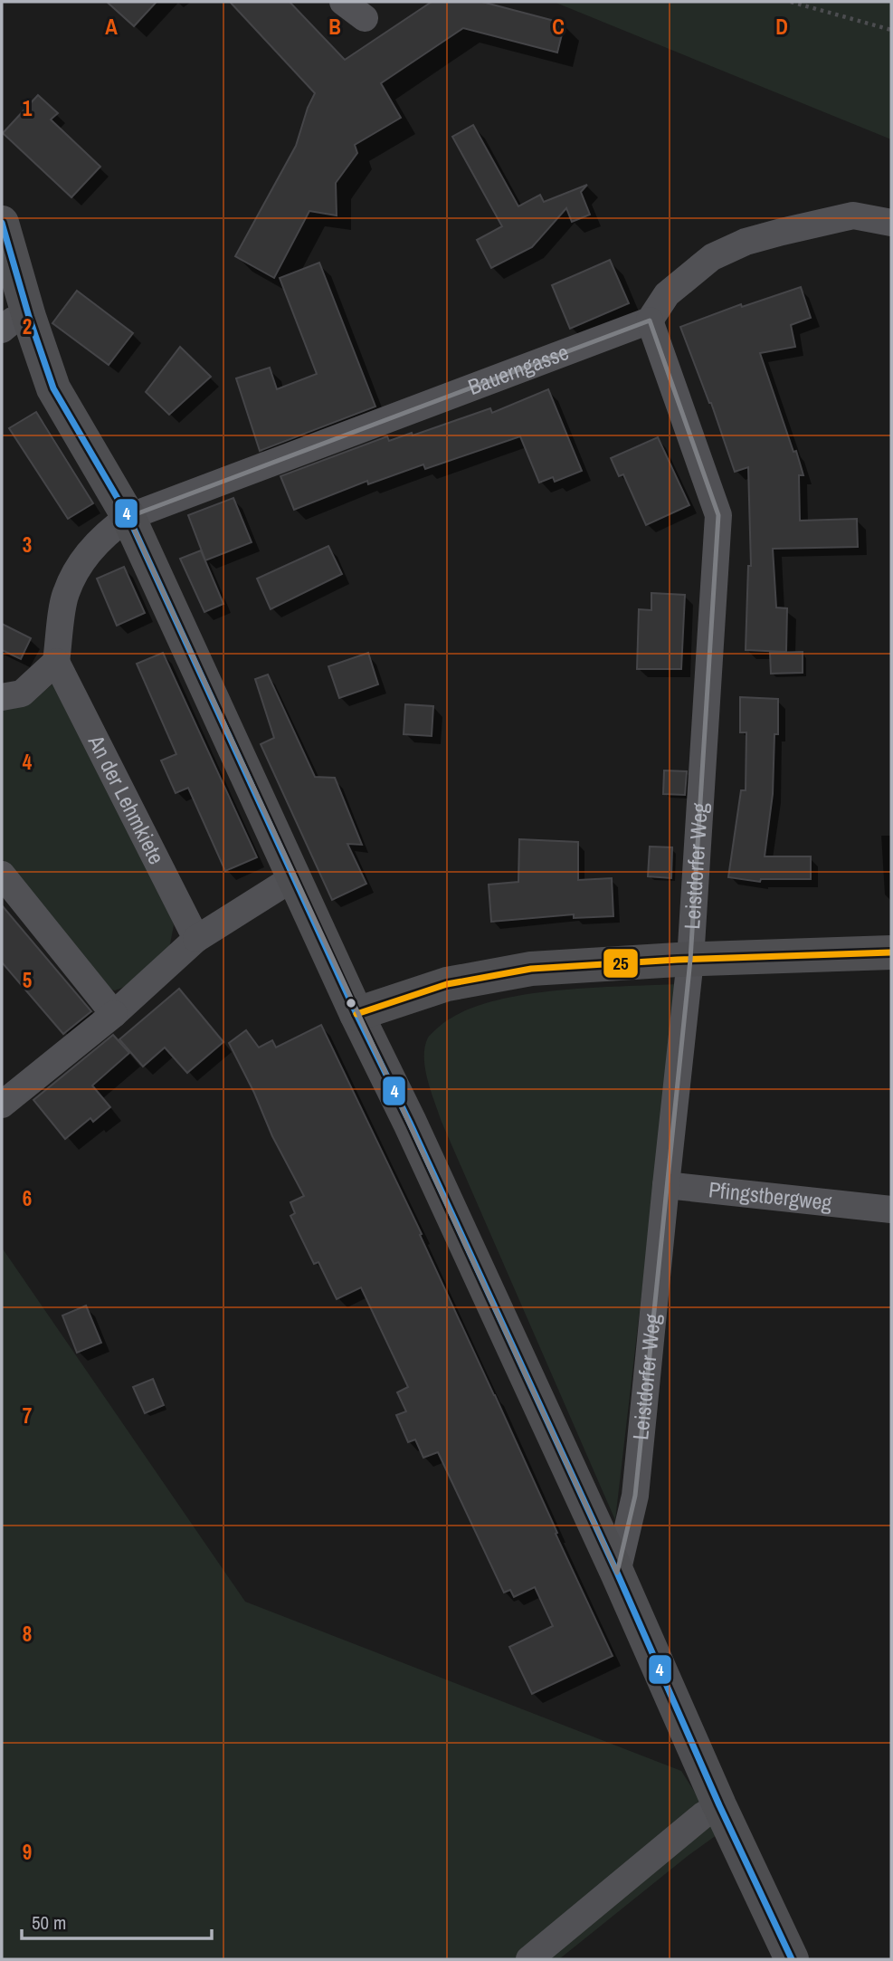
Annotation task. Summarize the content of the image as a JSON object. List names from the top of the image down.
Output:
{
  "streets": {
    "street": [
      "Bauerngasse",
      "An der Lehmkiete",
      "Leistdorfer Weg",
      "Pfingstbergweg"
    ]
  },
  "crossings": [
    ["Bauerngasse", "Leistdorfer Weg"],
    ["Leistdorfer Weg", "Pfingstbergweg"]
  ],
  "lines": ["transit line 4", "transit line 25"],
  "scale_bar": "50 m",
  "grid": {
    "columns": [
      "A",
      "B",
      "C",
      "D"
    ],
    "rows": [
      "1",
      "2",
      "3",
      "4",
      "5",
      "6",
      "7",
      "8",
      "9"
    ]
  }
}
